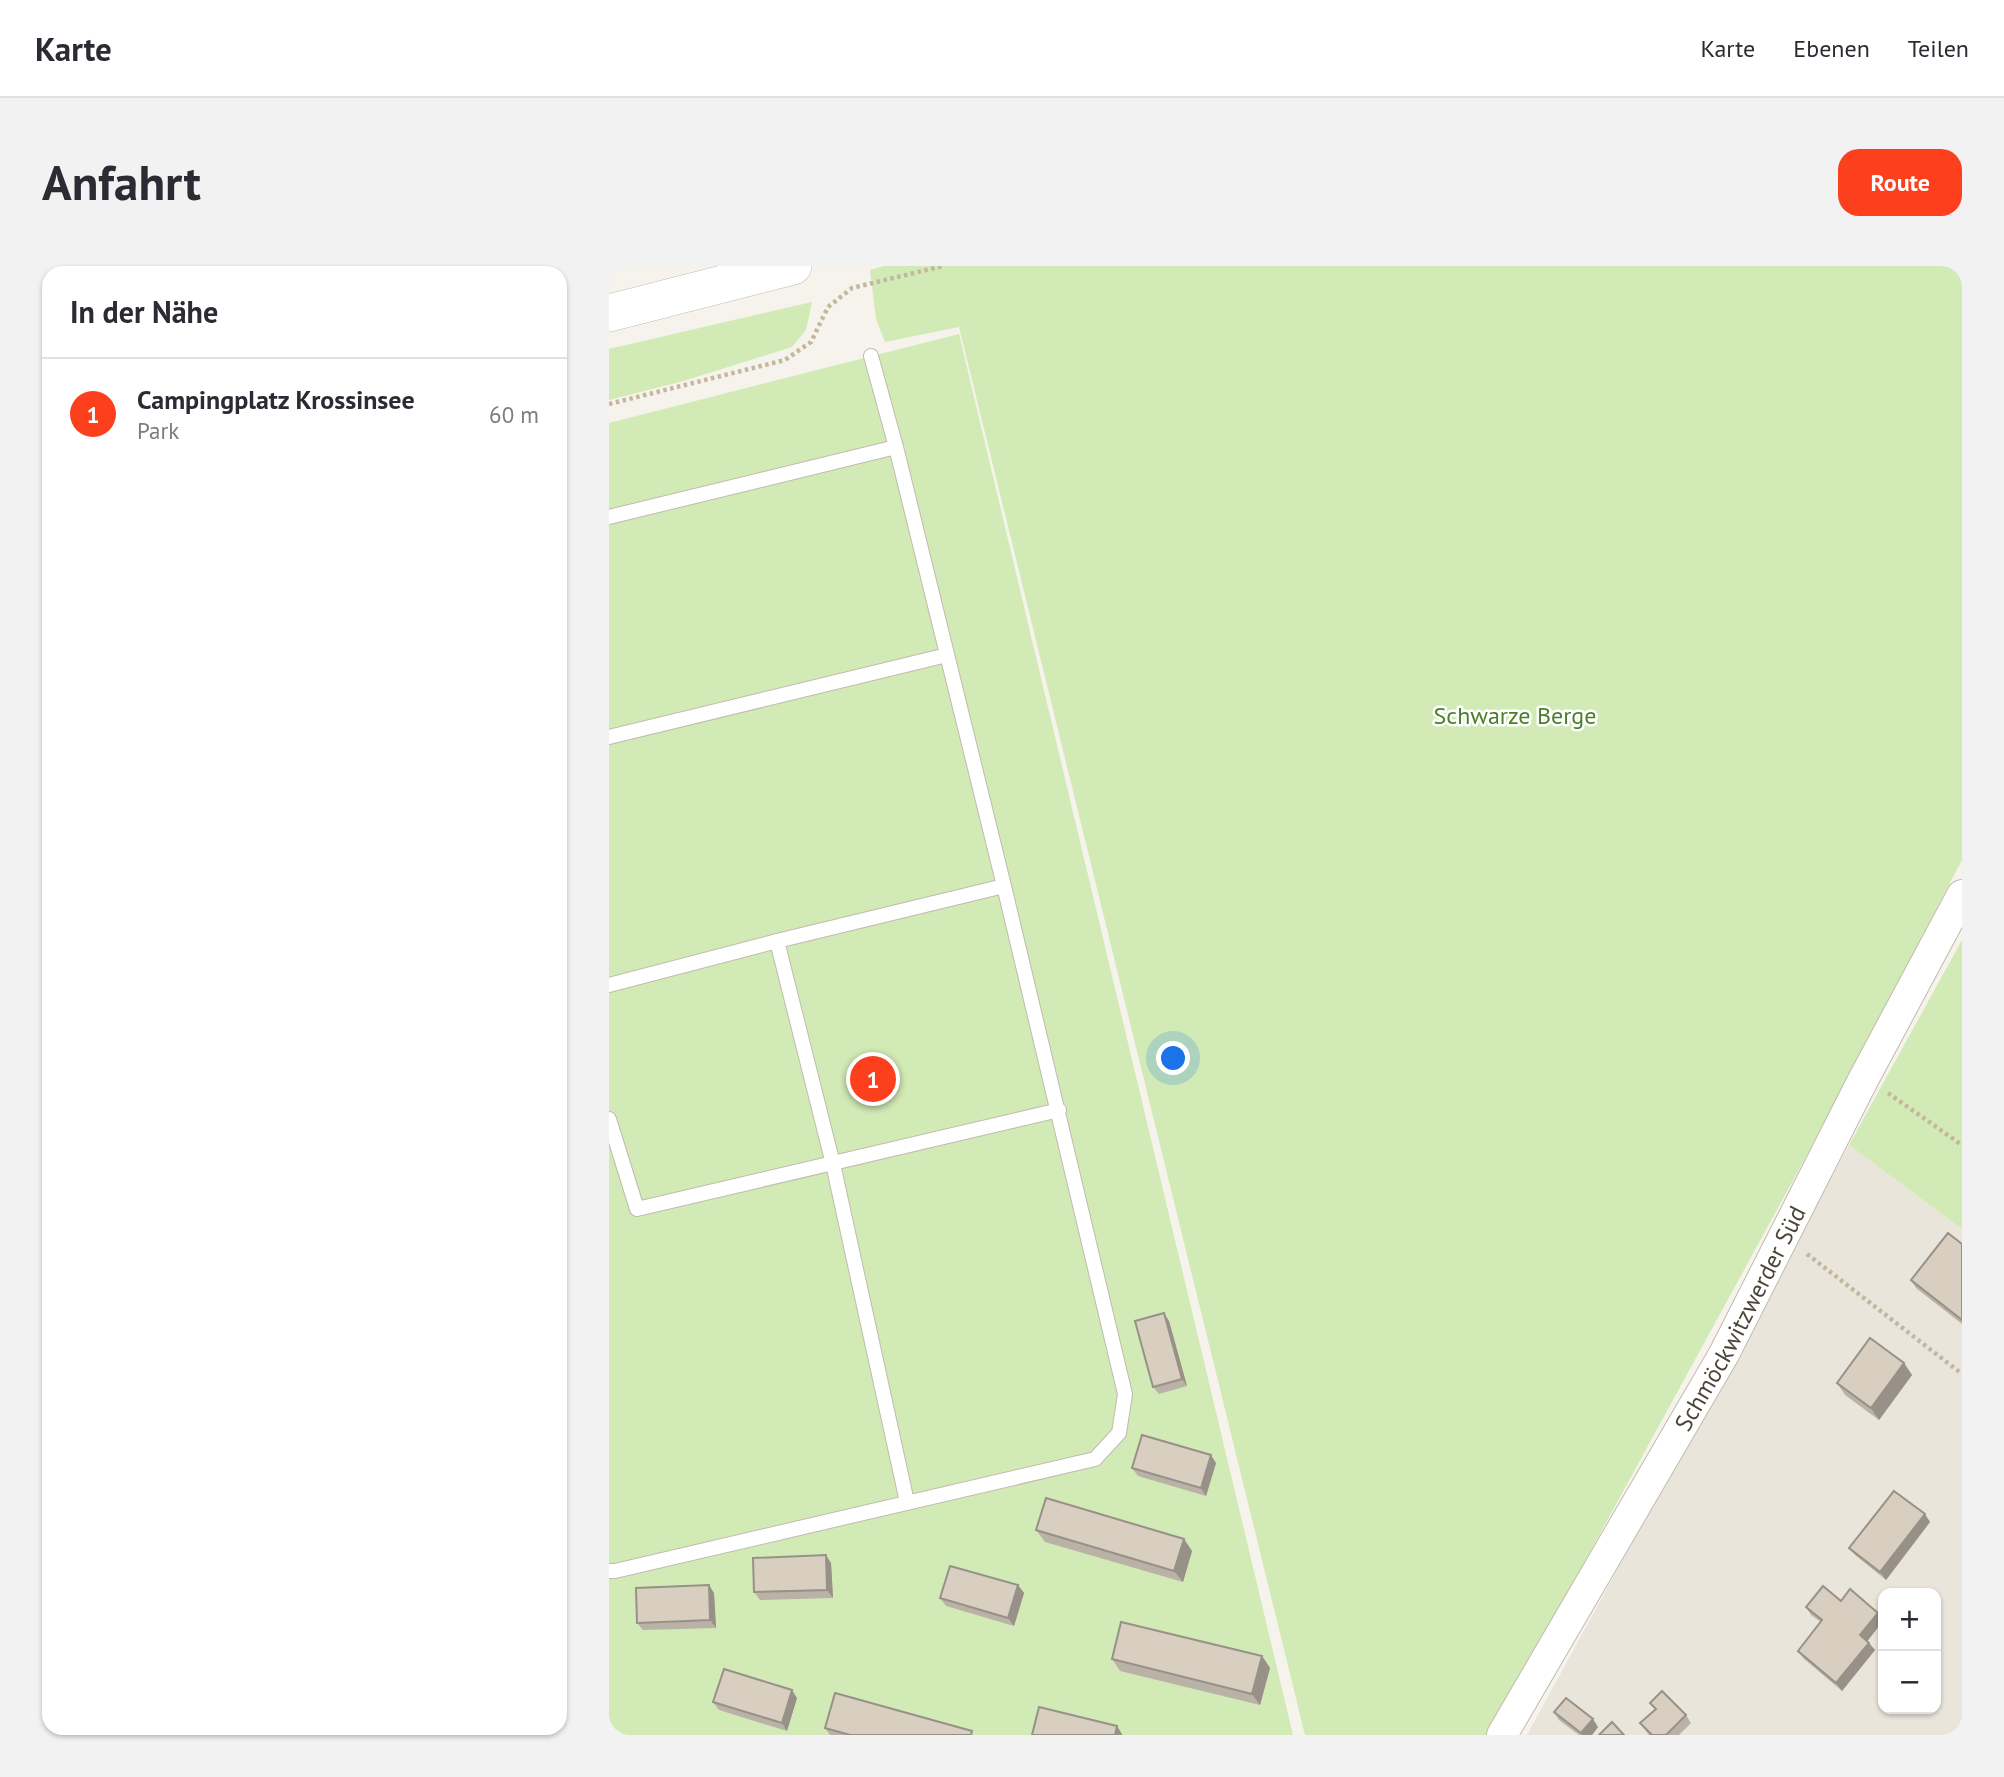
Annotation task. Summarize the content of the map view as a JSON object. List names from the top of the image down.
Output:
{
  "streets": {
    "street": ["Schmöckwitzwerder Süd"]
  },
  "parks": ["Schwarze Berge"],
  "page": {
    "header": "Karte",
    "nav": ["Karte", "Ebenen", "Teilen"],
    "buttons": "Route",
    "title": "Anfahrt",
    "heading": "In der Nähe",
    "list": [
      {
        "mark": "1",
        "name": "Campingplatz Krossinsee",
        "note": "Park",
        "value": "60 m"
      }
    ],
    "pins": "1",
    "map_buttons": ["+", "−"]
  }
}
